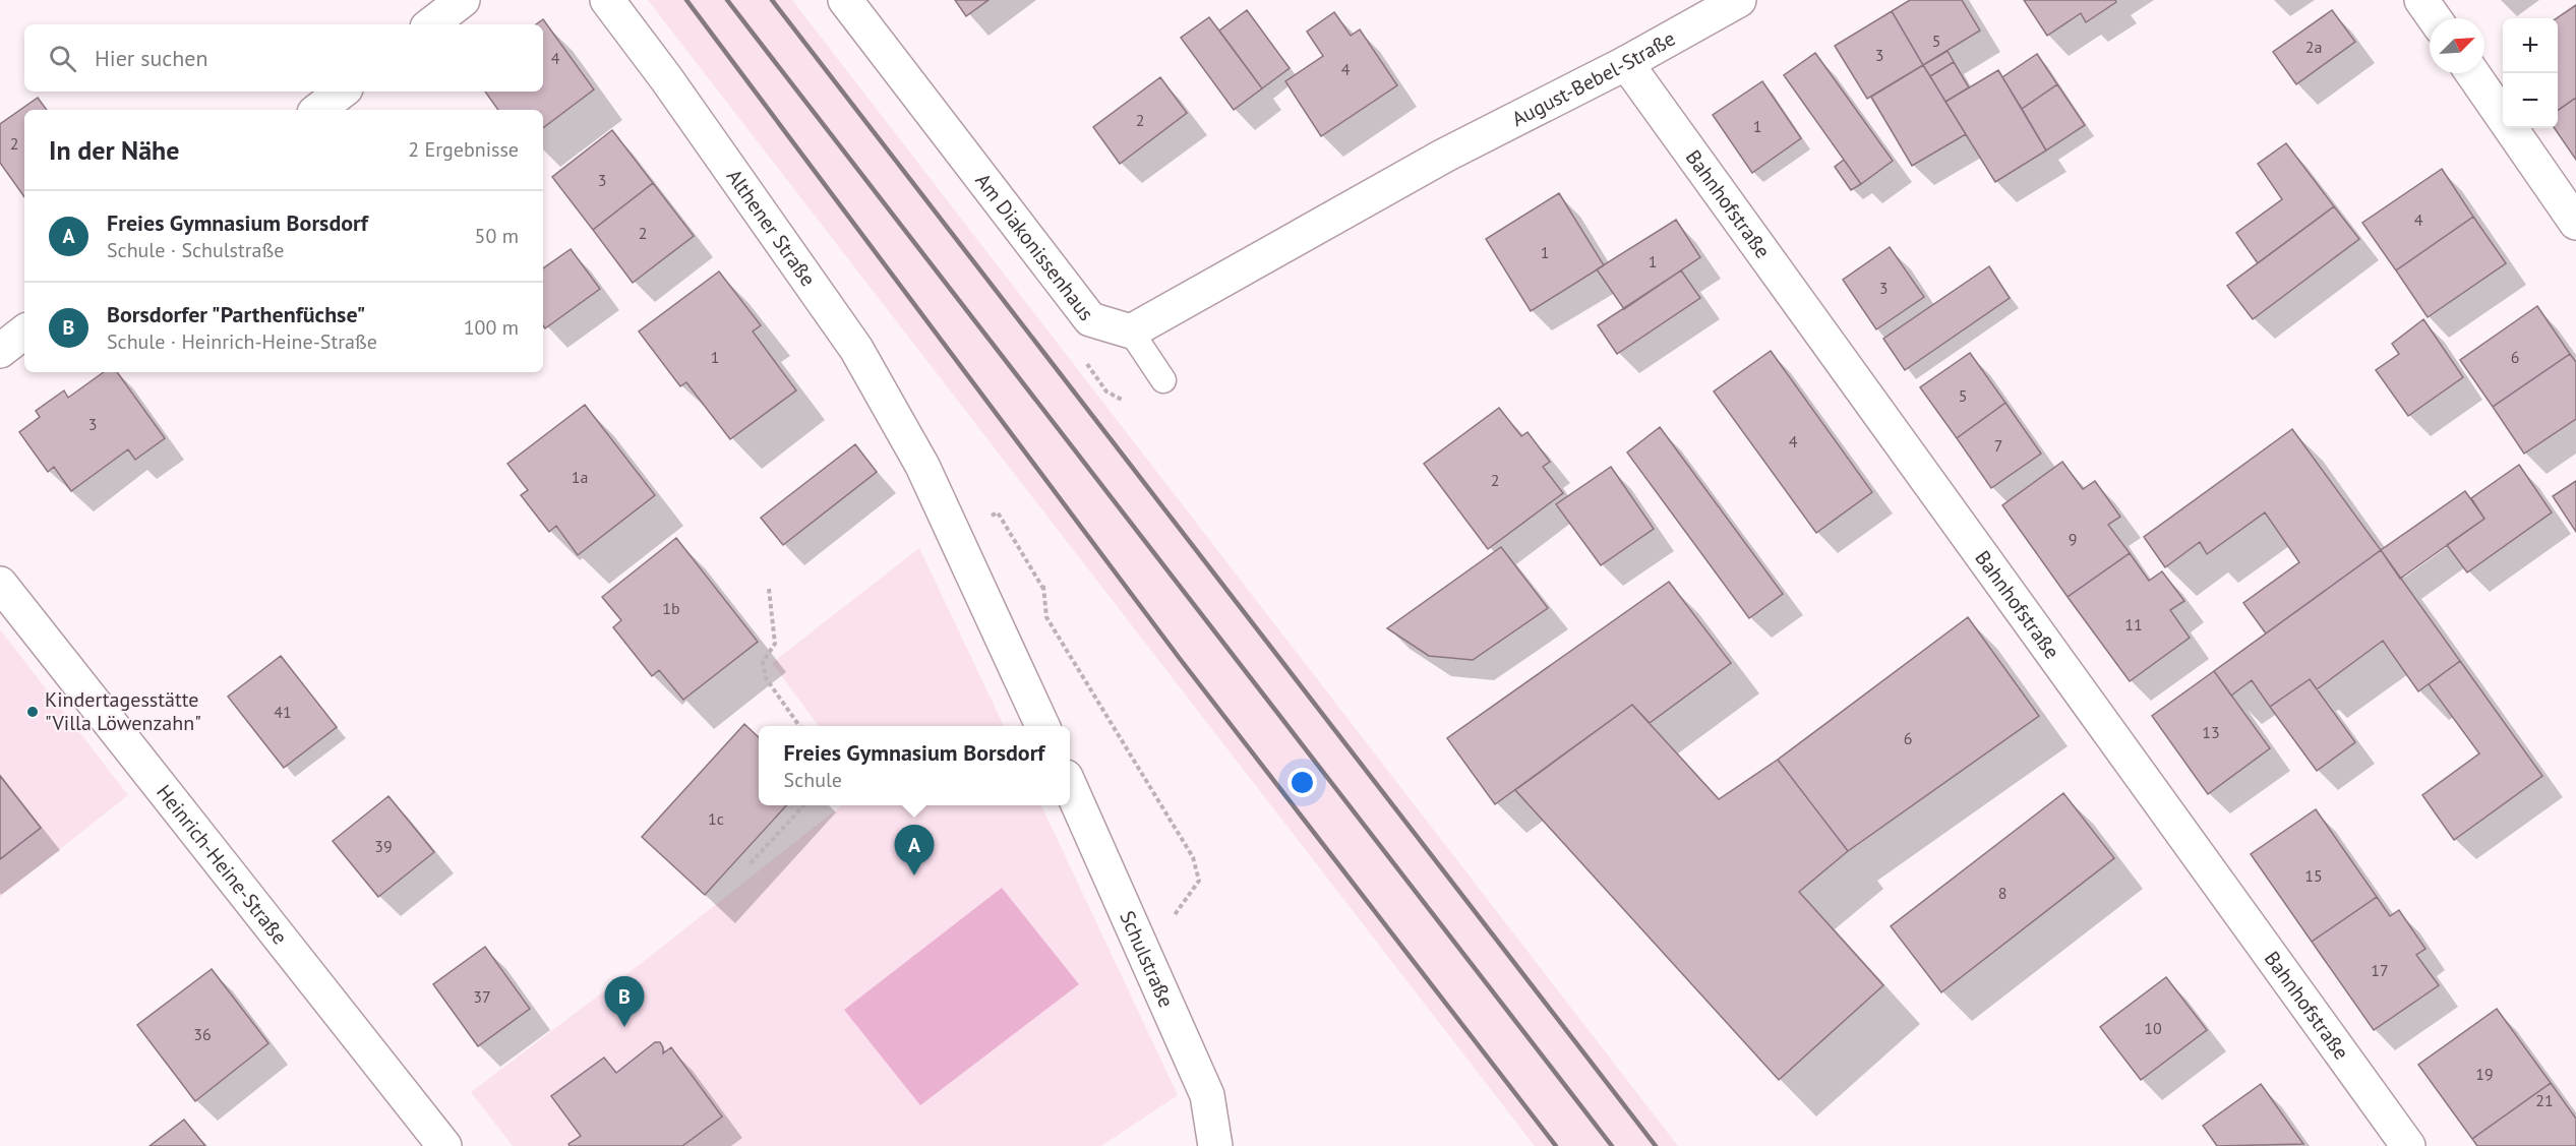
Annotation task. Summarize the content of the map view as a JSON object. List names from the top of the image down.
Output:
{
  "streets": {
    "street": [
      "August-Bebel-Straße",
      "Bahnhofstraße",
      "Althener Straße",
      "Am Diakonissenhaus",
      "Heinrich-Heine-Straße",
      "Schulstraße"
    ]
  },
  "crossings": [
    ["August-Bebel-Straße", "Bahnhofstraße"],
    ["August-Bebel-Straße", "Am Diakonissenhaus"]
  ],
  "places": ["Kindertagesstätte \"Villa Löwenzahn\""],
  "house_numbers": [
    "5",
    "2a",
    "3",
    "4",
    "4",
    "2",
    "1",
    "2",
    "3",
    "4",
    "2",
    "1",
    "1",
    "3",
    "1",
    "6",
    "5",
    "3",
    "4",
    "7",
    "1a",
    "2",
    "9",
    "1b",
    "11",
    "41",
    "13",
    "6",
    "1c",
    "39",
    "15",
    "8",
    "17",
    "37",
    "10",
    "36",
    "19",
    "21"
  ],
  "north": "top right",
  "page": {
    "map_buttons": ["+", "−"],
    "search": "Hier suchen",
    "heading": ["In der Nähe", "2 Ergebnisse"],
    "list": [
      {
        "mark": "A",
        "name": "Freies Gymnasium Borsdorf",
        "note": "Schule · Schulstraße",
        "value": "50 m"
      },
      {
        "mark": "B",
        "name": "Borsdorfer \"Parthenfüchse\"",
        "note": "Schule · Heinrich-Heine-Straße",
        "value": "100 m"
      }
    ],
    "popup": ["Freies Gymnasium Borsdorf", "Schule"],
    "pins": ["A", "B"]
  }
}
